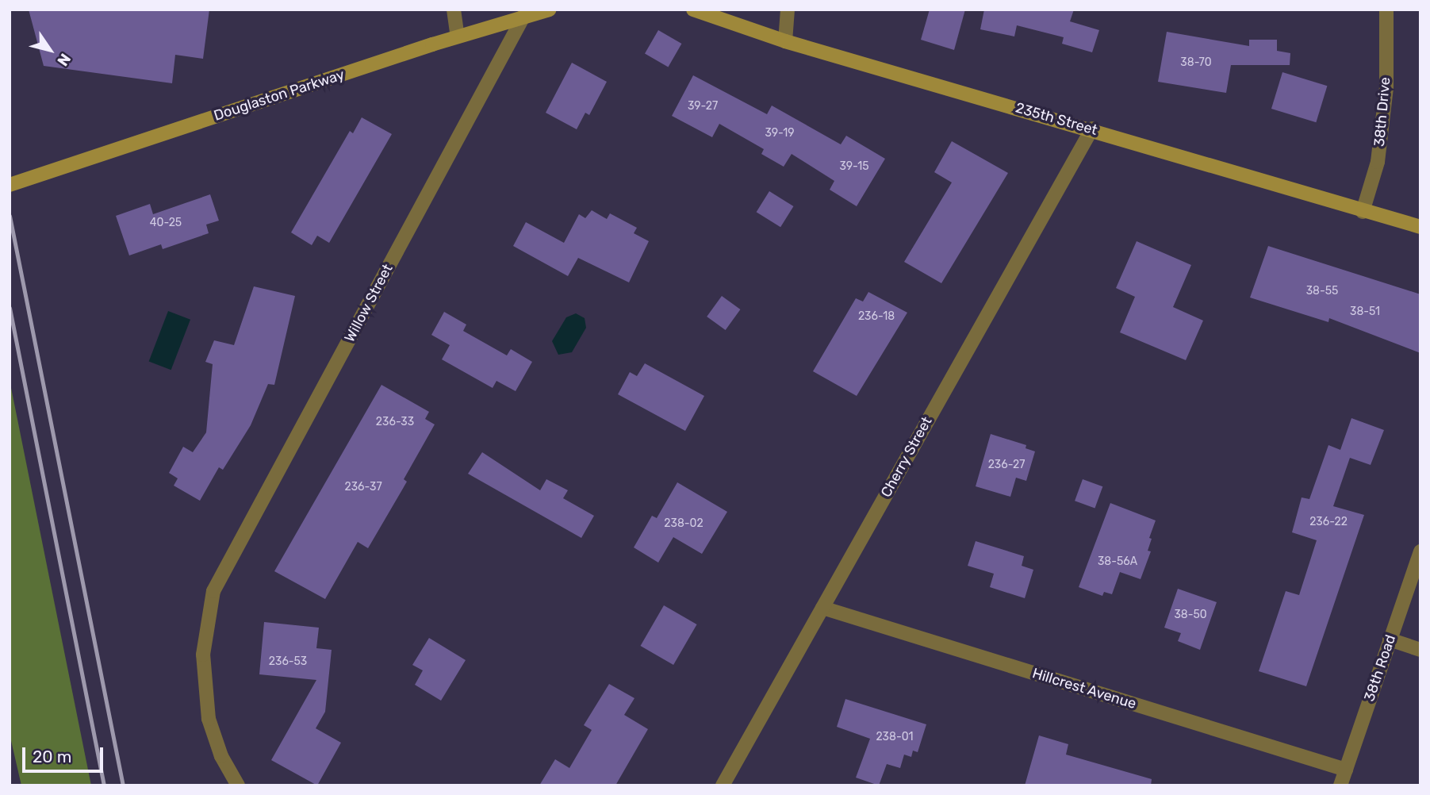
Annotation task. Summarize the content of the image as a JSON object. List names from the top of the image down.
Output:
{
  "streets": {
    "main road": ["Douglaston Parkway", "235th Street"],
    "street": [
      "38th Drive",
      "Willow Street",
      "Cherry Street",
      "38th Road",
      "Hillcrest Avenue"
    ]
  },
  "crossings": [
    ["Douglaston Parkway", "Willow Street"],
    ["38th Drive", "235th Street"],
    ["235th Street", "Cherry Street"],
    ["Cherry Street", "Hillcrest Avenue"],
    ["38th Road", "Hillcrest Avenue"]
  ],
  "house_numbers": [
    "38-70",
    "39-27",
    "39-19",
    "39-15",
    "40-25",
    "38-55",
    "38-51",
    "236-18",
    "236-33",
    "236-27",
    "236-37",
    "236-22",
    "238-02",
    "38-56A",
    "38-50",
    "236-53",
    "238-01"
  ],
  "scale_bar": "20 m",
  "north": "bottom right"
}
